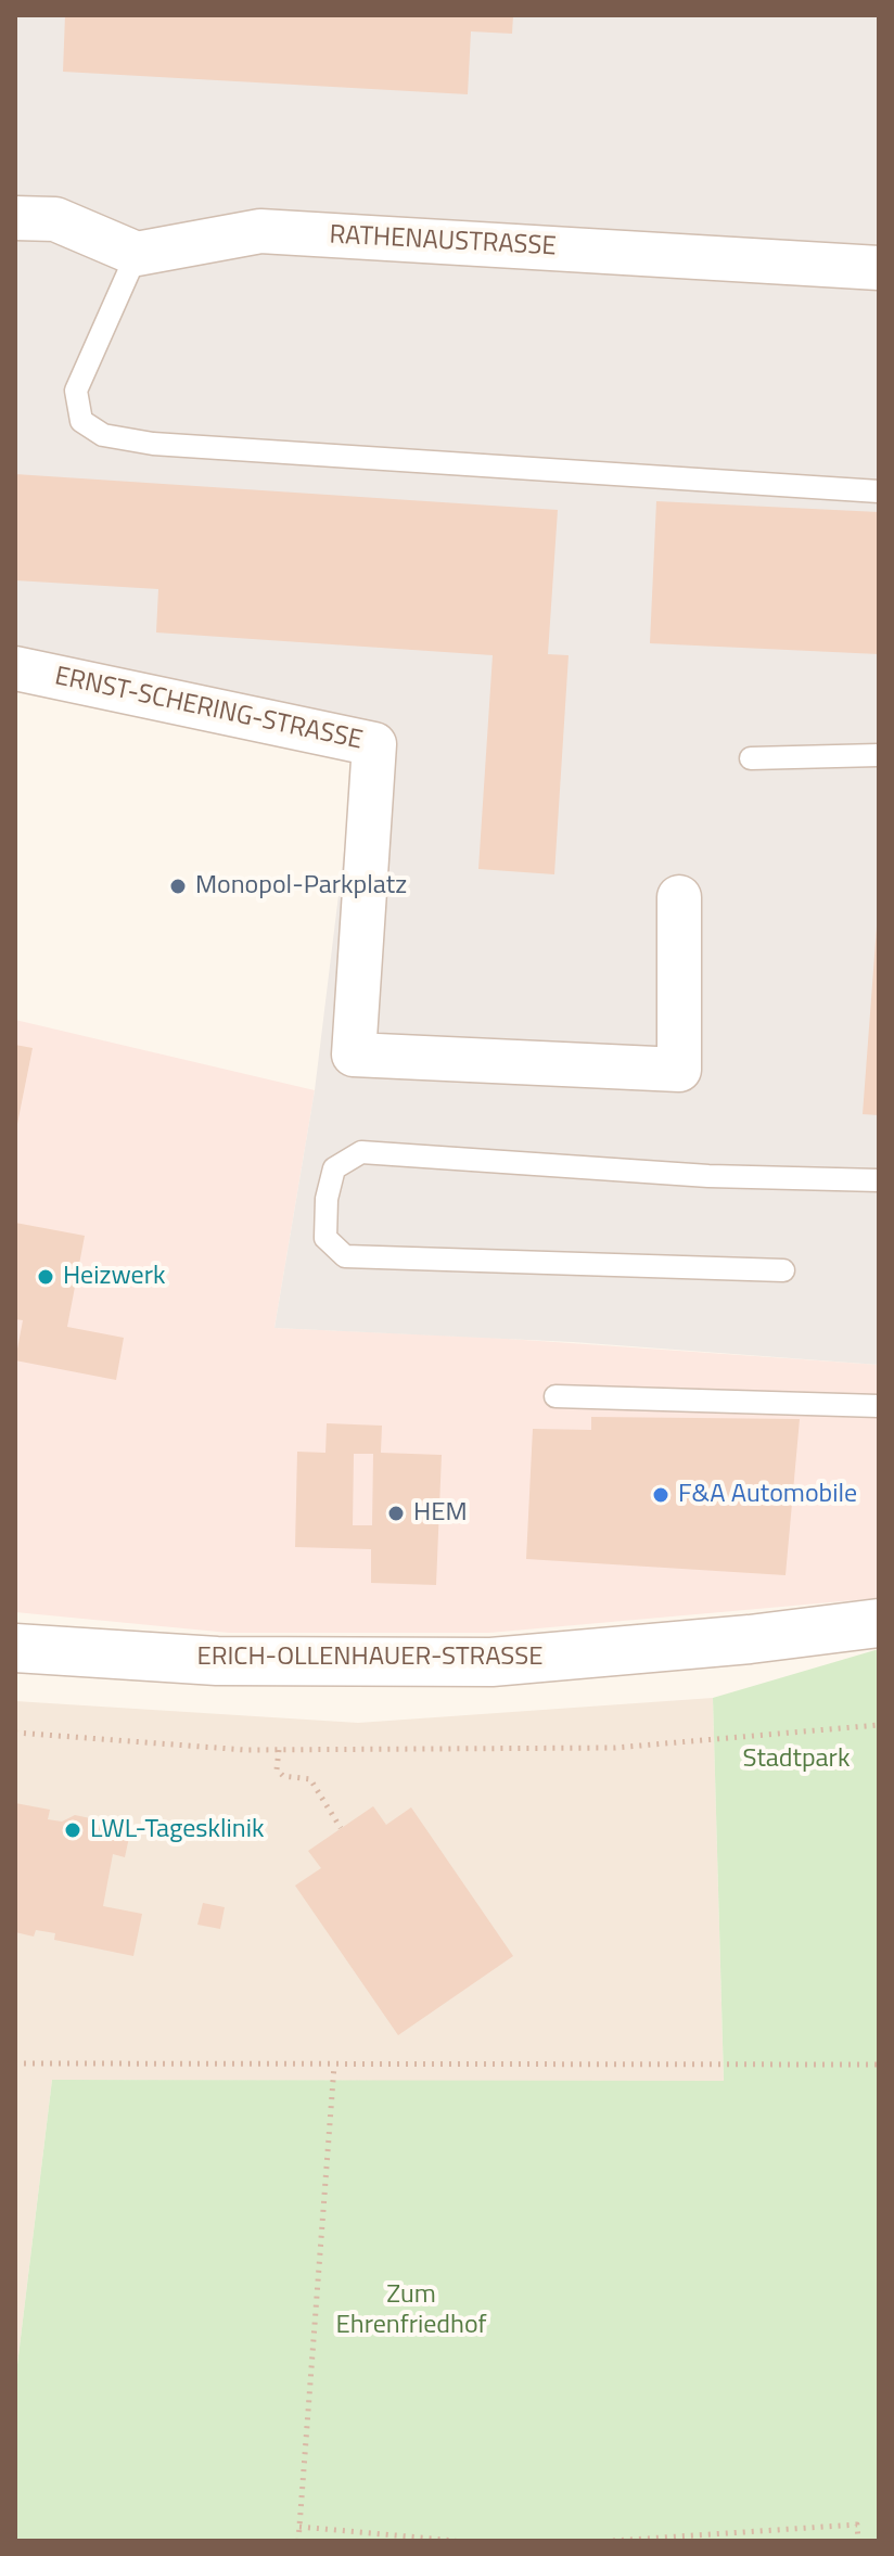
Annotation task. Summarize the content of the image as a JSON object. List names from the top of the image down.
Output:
{
  "streets": {
    "street": ["RATHENAUSTRASSE", "ERNST-SCHERING-STRASSE", "ERICH-OLLENHAUER-STRASSE"]
  },
  "parks": ["Stadtpark", "Zum Ehrenfriedhof"],
  "places": [
    "Monopol-Parkplatz",
    "Heizwerk",
    "F&A Automobile",
    "HEM",
    "LWL-Tagesklinik"
  ]
}
